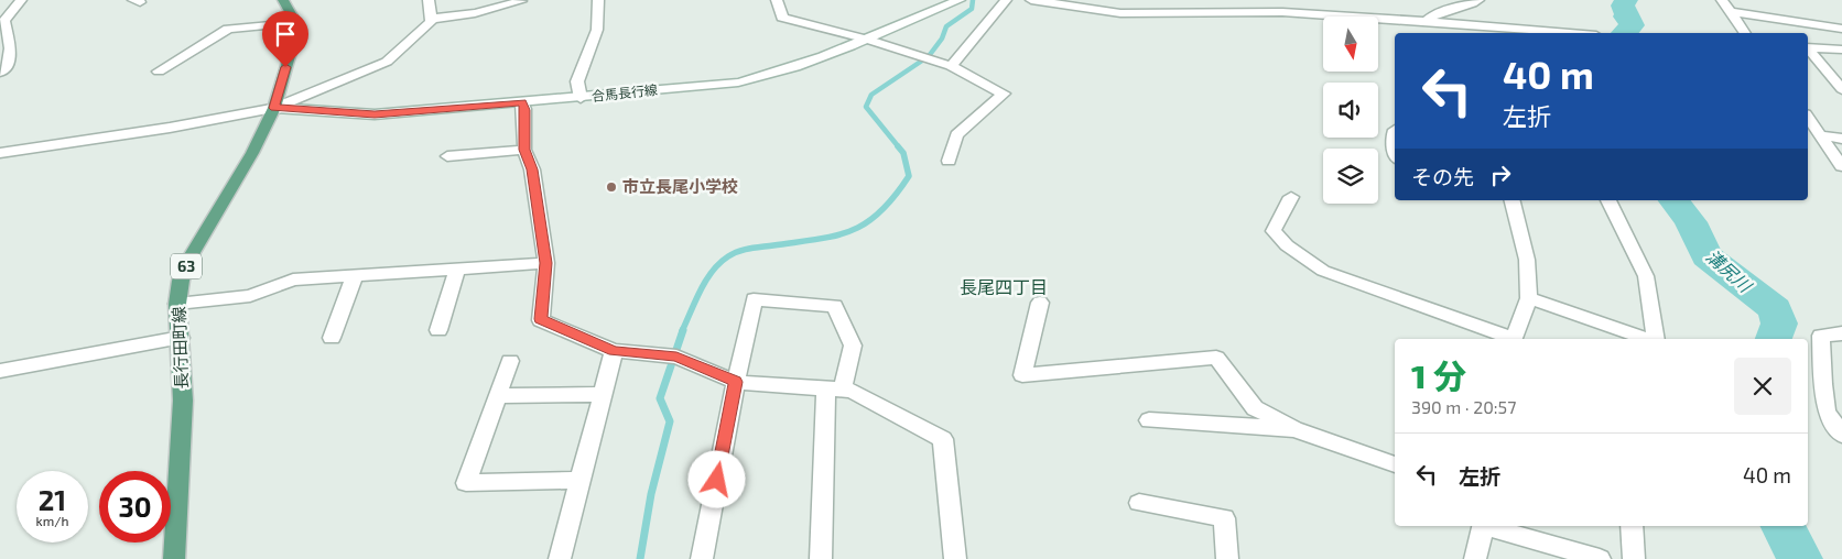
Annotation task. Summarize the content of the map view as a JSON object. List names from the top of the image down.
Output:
{
  "streets": {
    "main road": ["63", "長行田町線"],
    "street": ["合馬長行線"]
  },
  "crossings": [
    ["合馬長行線", "長行田町線"]
  ],
  "districts": ["長尾四丁目"],
  "water": ["溝尻川"],
  "places": ["市立長尾小学校"],
  "north": "bottom",
  "page": {
    "turn": ["40 m", "左折"],
    "then": "その先",
    "heading": ["1 分", "390 m · 20:57"],
    "list": [
      {
        "name": "左折",
        "value": "40 m"
      }
    ],
    "speed": "21 km/h",
    "limit": "30"
  }
}
